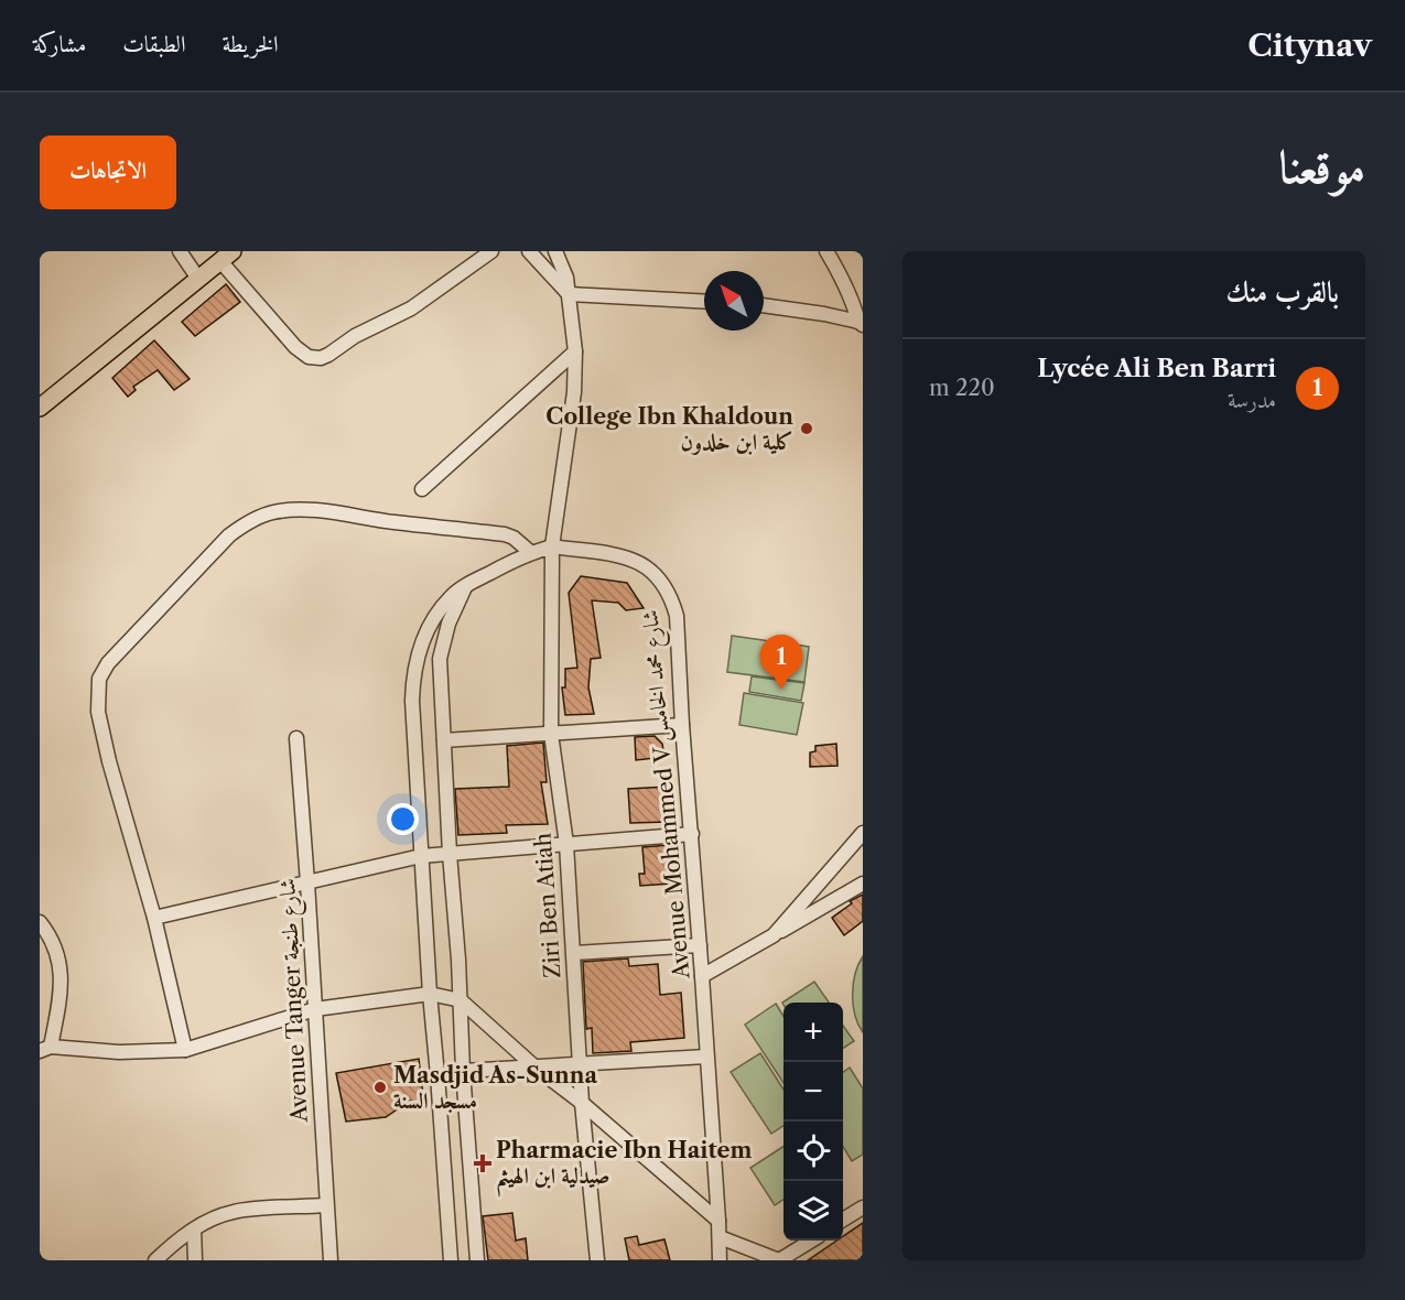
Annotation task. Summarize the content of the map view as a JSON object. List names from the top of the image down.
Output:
{
  "streets": {
    "street": ["Avenue Mohammed V شارع محمد الخامس", "Ziri Ben Atiah", "Avenue Tanger شارع طنجة"]
  },
  "crossings": [
    ["Avenue Mohammed V شارع محمد الخامس", "Ziri Ben Atiah"]
  ],
  "places": {
    "other": ["College Ibn Khaldoun كلية ابن خلدون", "Masdjid As-Sunna مسجد السنة"],
    "health": ["Pharmacie Ibn Haitem صيدلية ابن الهيثم"]
  },
  "north": "top left",
  "page": {
    "header": "Citynav",
    "nav": ["الخريطة", "الطبقات", "مشاركة"],
    "title": "موقعنا",
    "buttons": "الاتجاهات",
    "heading": "بالقرب منك",
    "list": [
      {
        "mark": "1",
        "name": "Lycée Ali Ben Barri",
        "note": "مدرسة",
        "value": "220 m"
      }
    ],
    "pins": "1",
    "map_buttons": ["+", "−"]
  }
}
